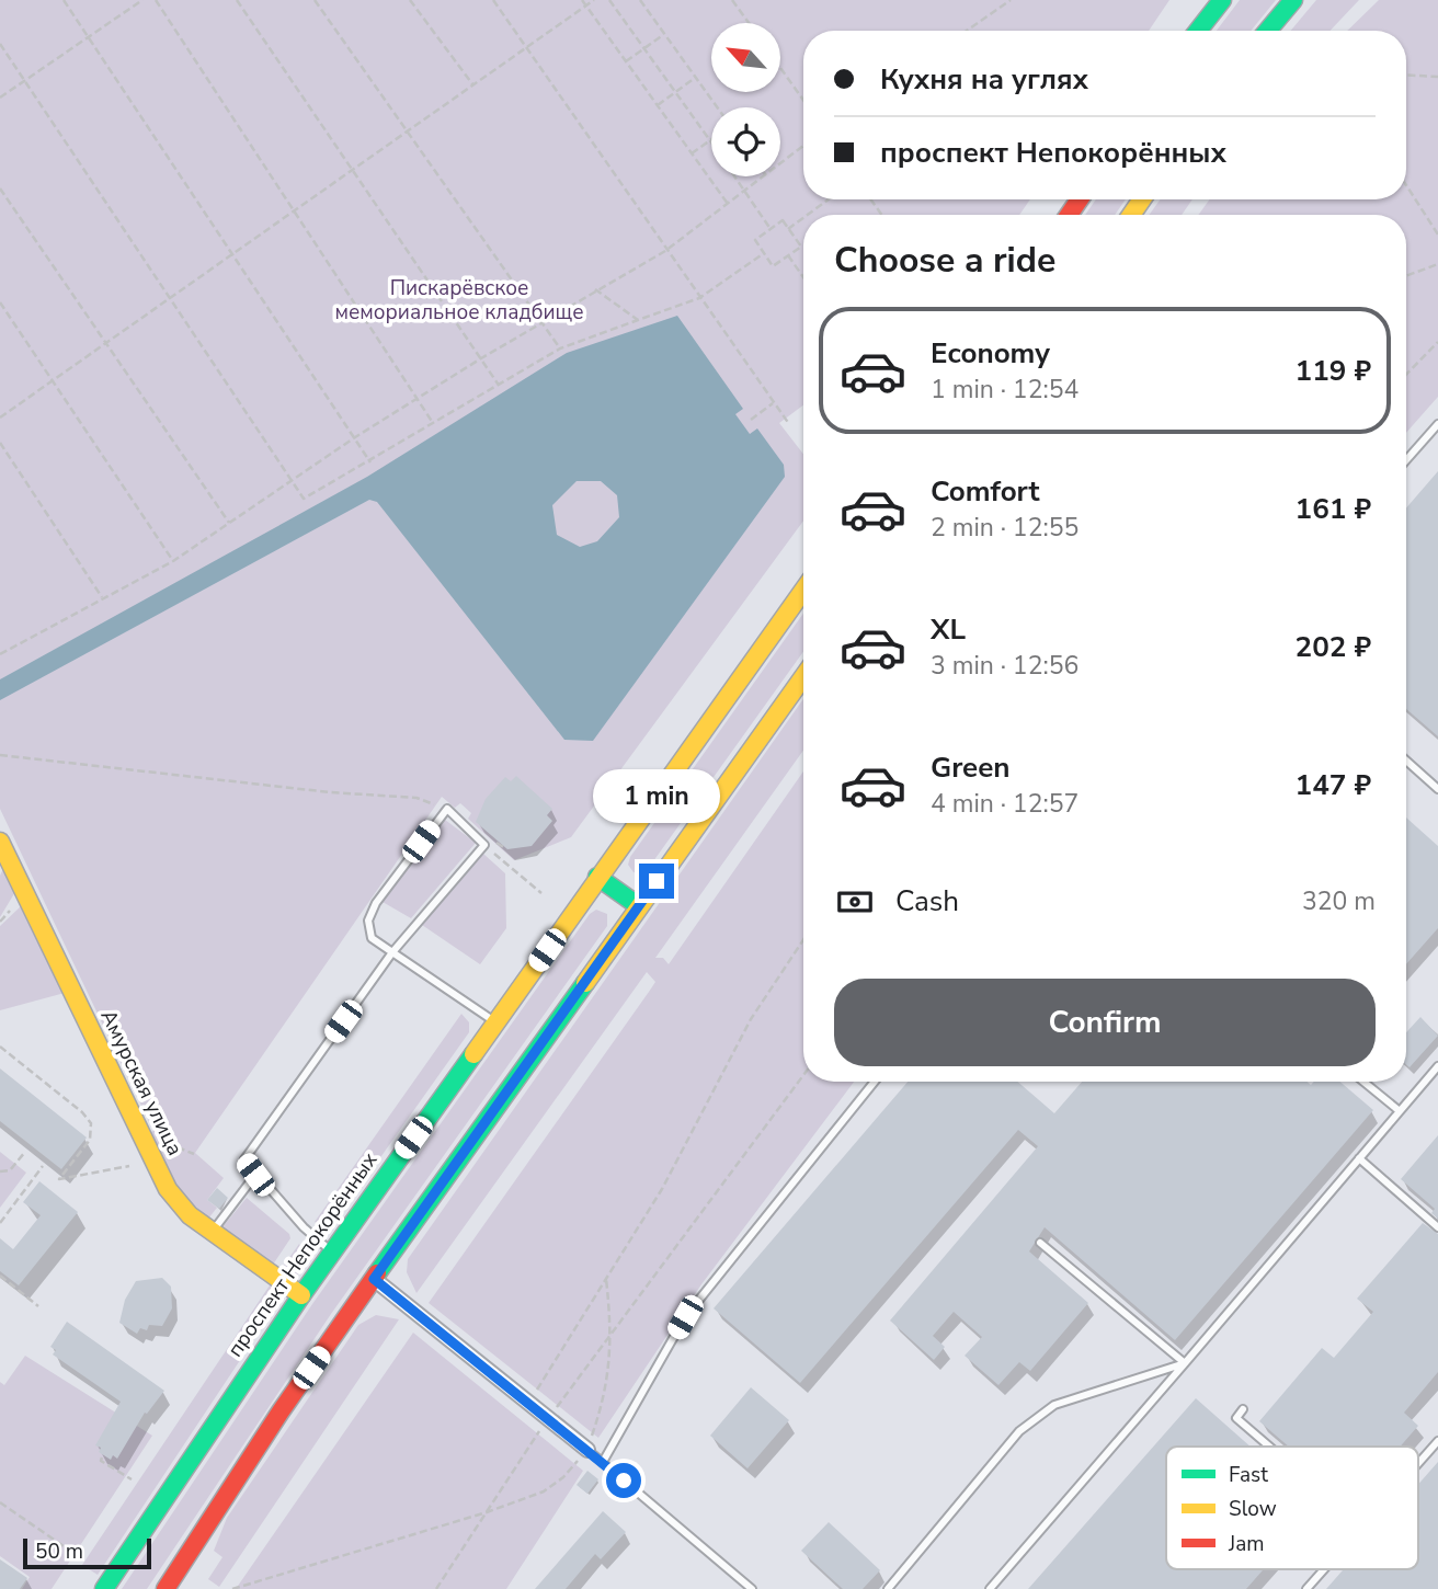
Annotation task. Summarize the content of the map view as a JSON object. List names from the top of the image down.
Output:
{
  "streets": {
    "main road": ["Амурская улица", "проспект Непокорённых"]
  },
  "crossings": [
    ["Амурская улица", "проспект Непокорённых"]
  ],
  "parks": ["Пискарёвское мемориальное кладбище"],
  "legend": ["Fast", "Slow", "Jam"],
  "scale_bar": "50 m",
  "north": "top left",
  "page": {
    "banner": ["Кухня на углях", "проспект Непокорённых"],
    "heading": "Choose a ride",
    "list": [
      {
        "name": "Economy",
        "note": "1 min · 12:54",
        "value": "119 ₽"
      },
      {
        "name": "Comfort",
        "note": "2 min · 12:55",
        "value": "161 ₽"
      },
      {
        "name": "XL",
        "note": "3 min · 12:56",
        "value": "202 ₽"
      },
      {
        "name": "Green",
        "note": "4 min · 12:57",
        "value": "147 ₽"
      }
    ],
    "bubble": "1 min",
    "pay": ["Cash", "320 m"],
    "buttons": "Confirm",
    "scale": "50 m"
  }
}
